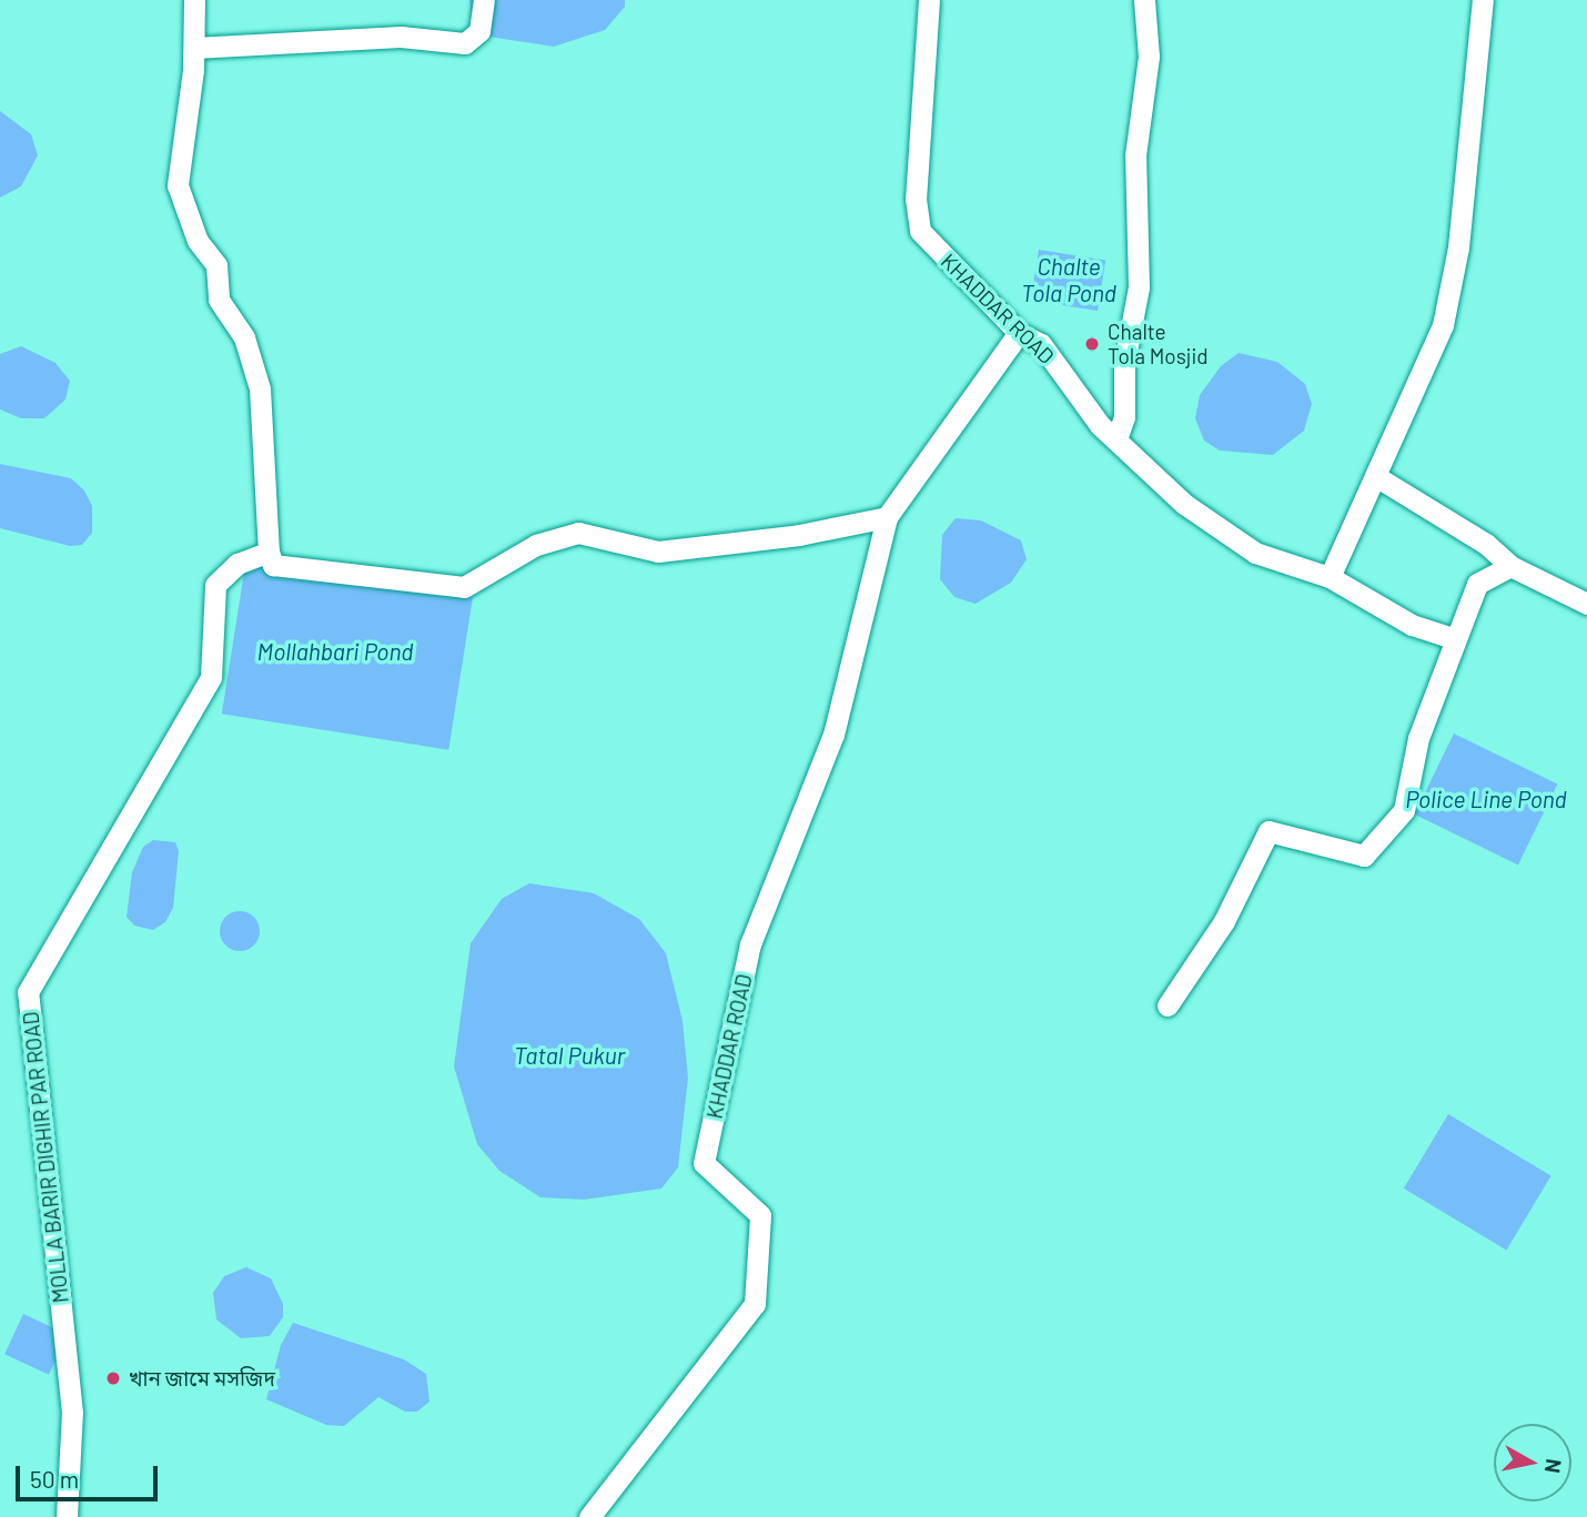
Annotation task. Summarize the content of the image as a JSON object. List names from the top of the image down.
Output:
{
  "streets": {
    "street": ["KHADDAR ROAD", "MOLLA BARIR DIGHIR PAR ROAD"]
  },
  "water": [
    "Chalte Tola Pond",
    "Mollahbari Pond",
    "Police Line Pond",
    "Tatal Pukur"
  ],
  "places": ["Chalte Tola Mosjid", "খান জামে মসজিদ"],
  "scale_bar": "50 m",
  "north": "right"
}
